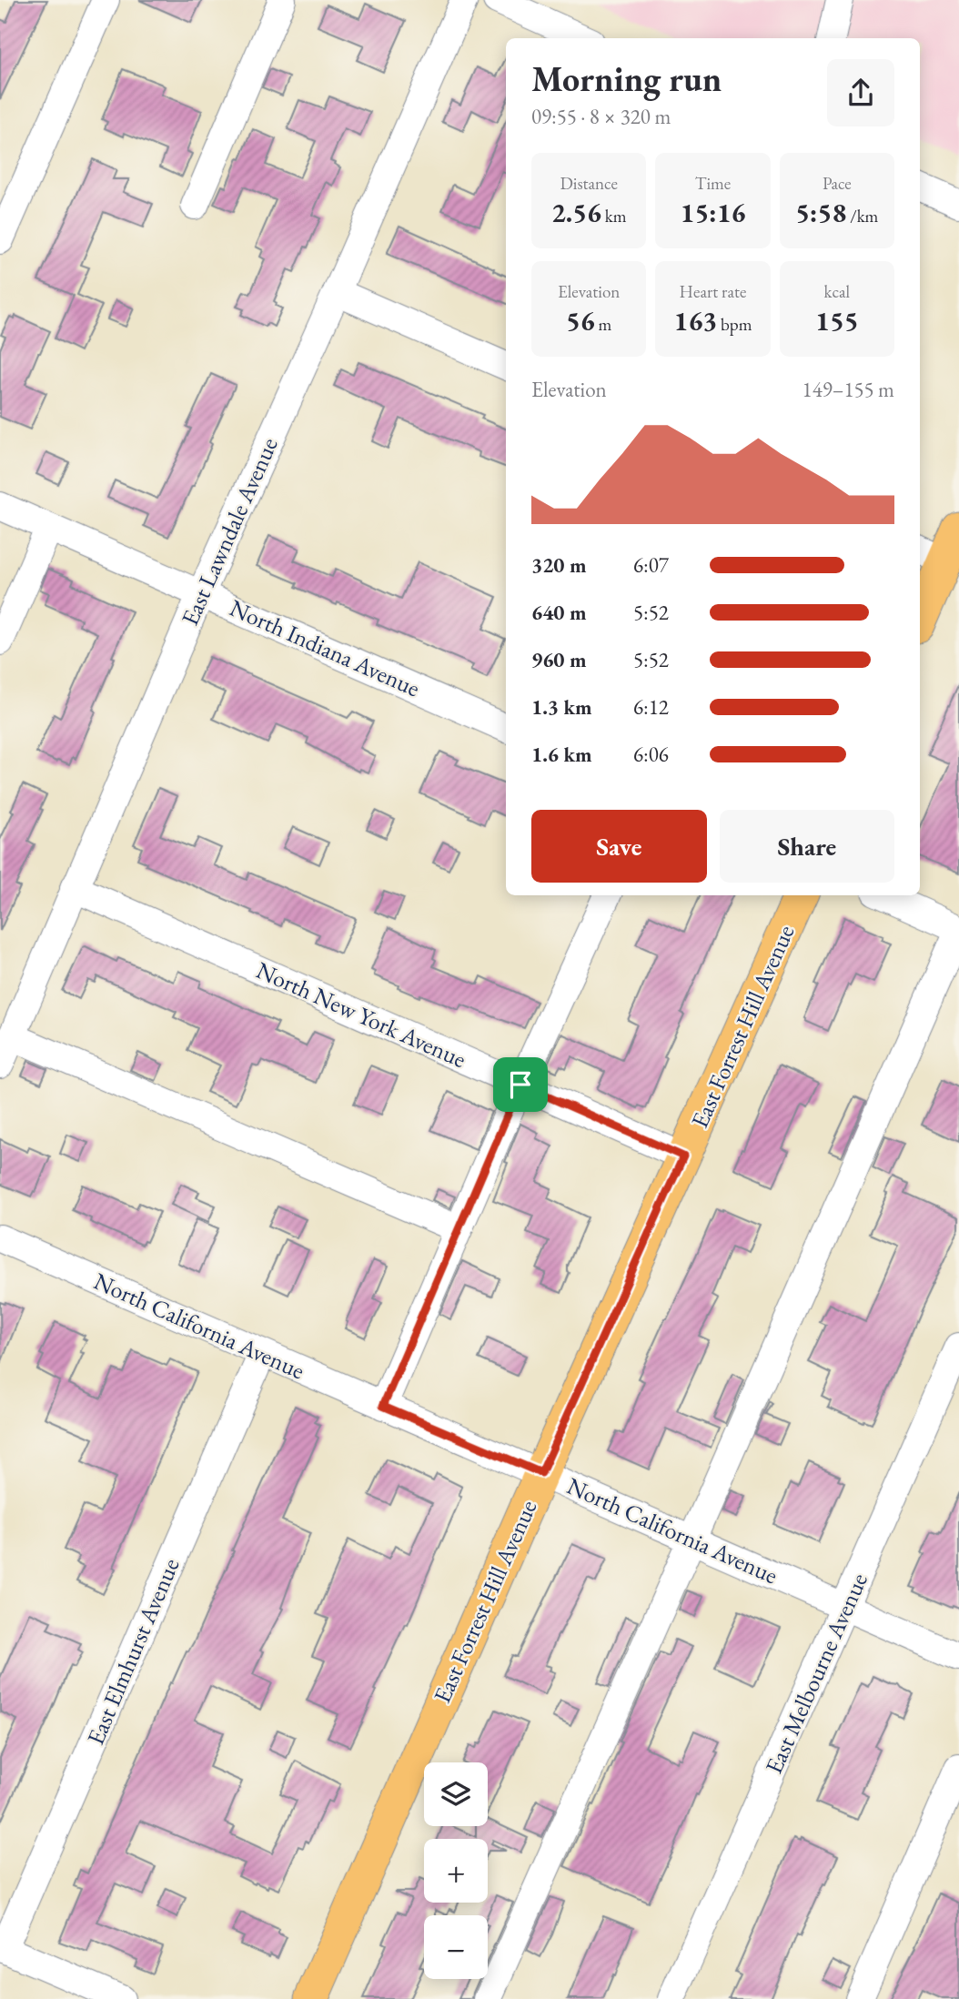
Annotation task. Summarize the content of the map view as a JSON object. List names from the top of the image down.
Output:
{
  "streets": {
    "main road": ["East Forrest Hill Avenue"],
    "street": [
      "East Lawndale Avenue",
      "North Indiana Avenue",
      "North New York Avenue",
      "North California Avenue",
      "East Elmhurst Avenue",
      "East Melbourne Avenue"
    ]
  },
  "crossings": [
    ["East Lawndale Avenue", "North Indiana Avenue"],
    ["East Lawndale Avenue", "North New York Avenue"],
    ["North New York Avenue", "East Forrest Hill Avenue"],
    ["East Forrest Hill Avenue", "North California Avenue"],
    ["North California Avenue", "East Elmhurst Avenue"],
    ["North California Avenue", "East Melbourne Avenue"]
  ],
  "page": {
    "heading": ["Morning run", "09:55 · 8 × 320 m"],
    "stats": [
      ["Distance", "2.56 km"],
      ["Time", "15:16"],
      ["Pace", "5:58 /km"],
      ["Elevation", "56 m"],
      ["Heart rate", "163 bpm"],
      ["kcal", "155"]
    ],
    "chart": ["Elevation", "149–155 m"],
    "list": [
      {
        "name": "320 m",
        "note": "6:07"
      },
      {
        "name": "640 m",
        "note": "5:52"
      },
      {
        "name": "960 m",
        "note": "5:52"
      },
      {
        "name": "1.3 km",
        "note": "6:12"
      },
      {
        "name": "1.6 km",
        "note": "6:06"
      }
    ],
    "buttons": ["Save", "Share"],
    "map_buttons": ["+", "−"]
  }
}
